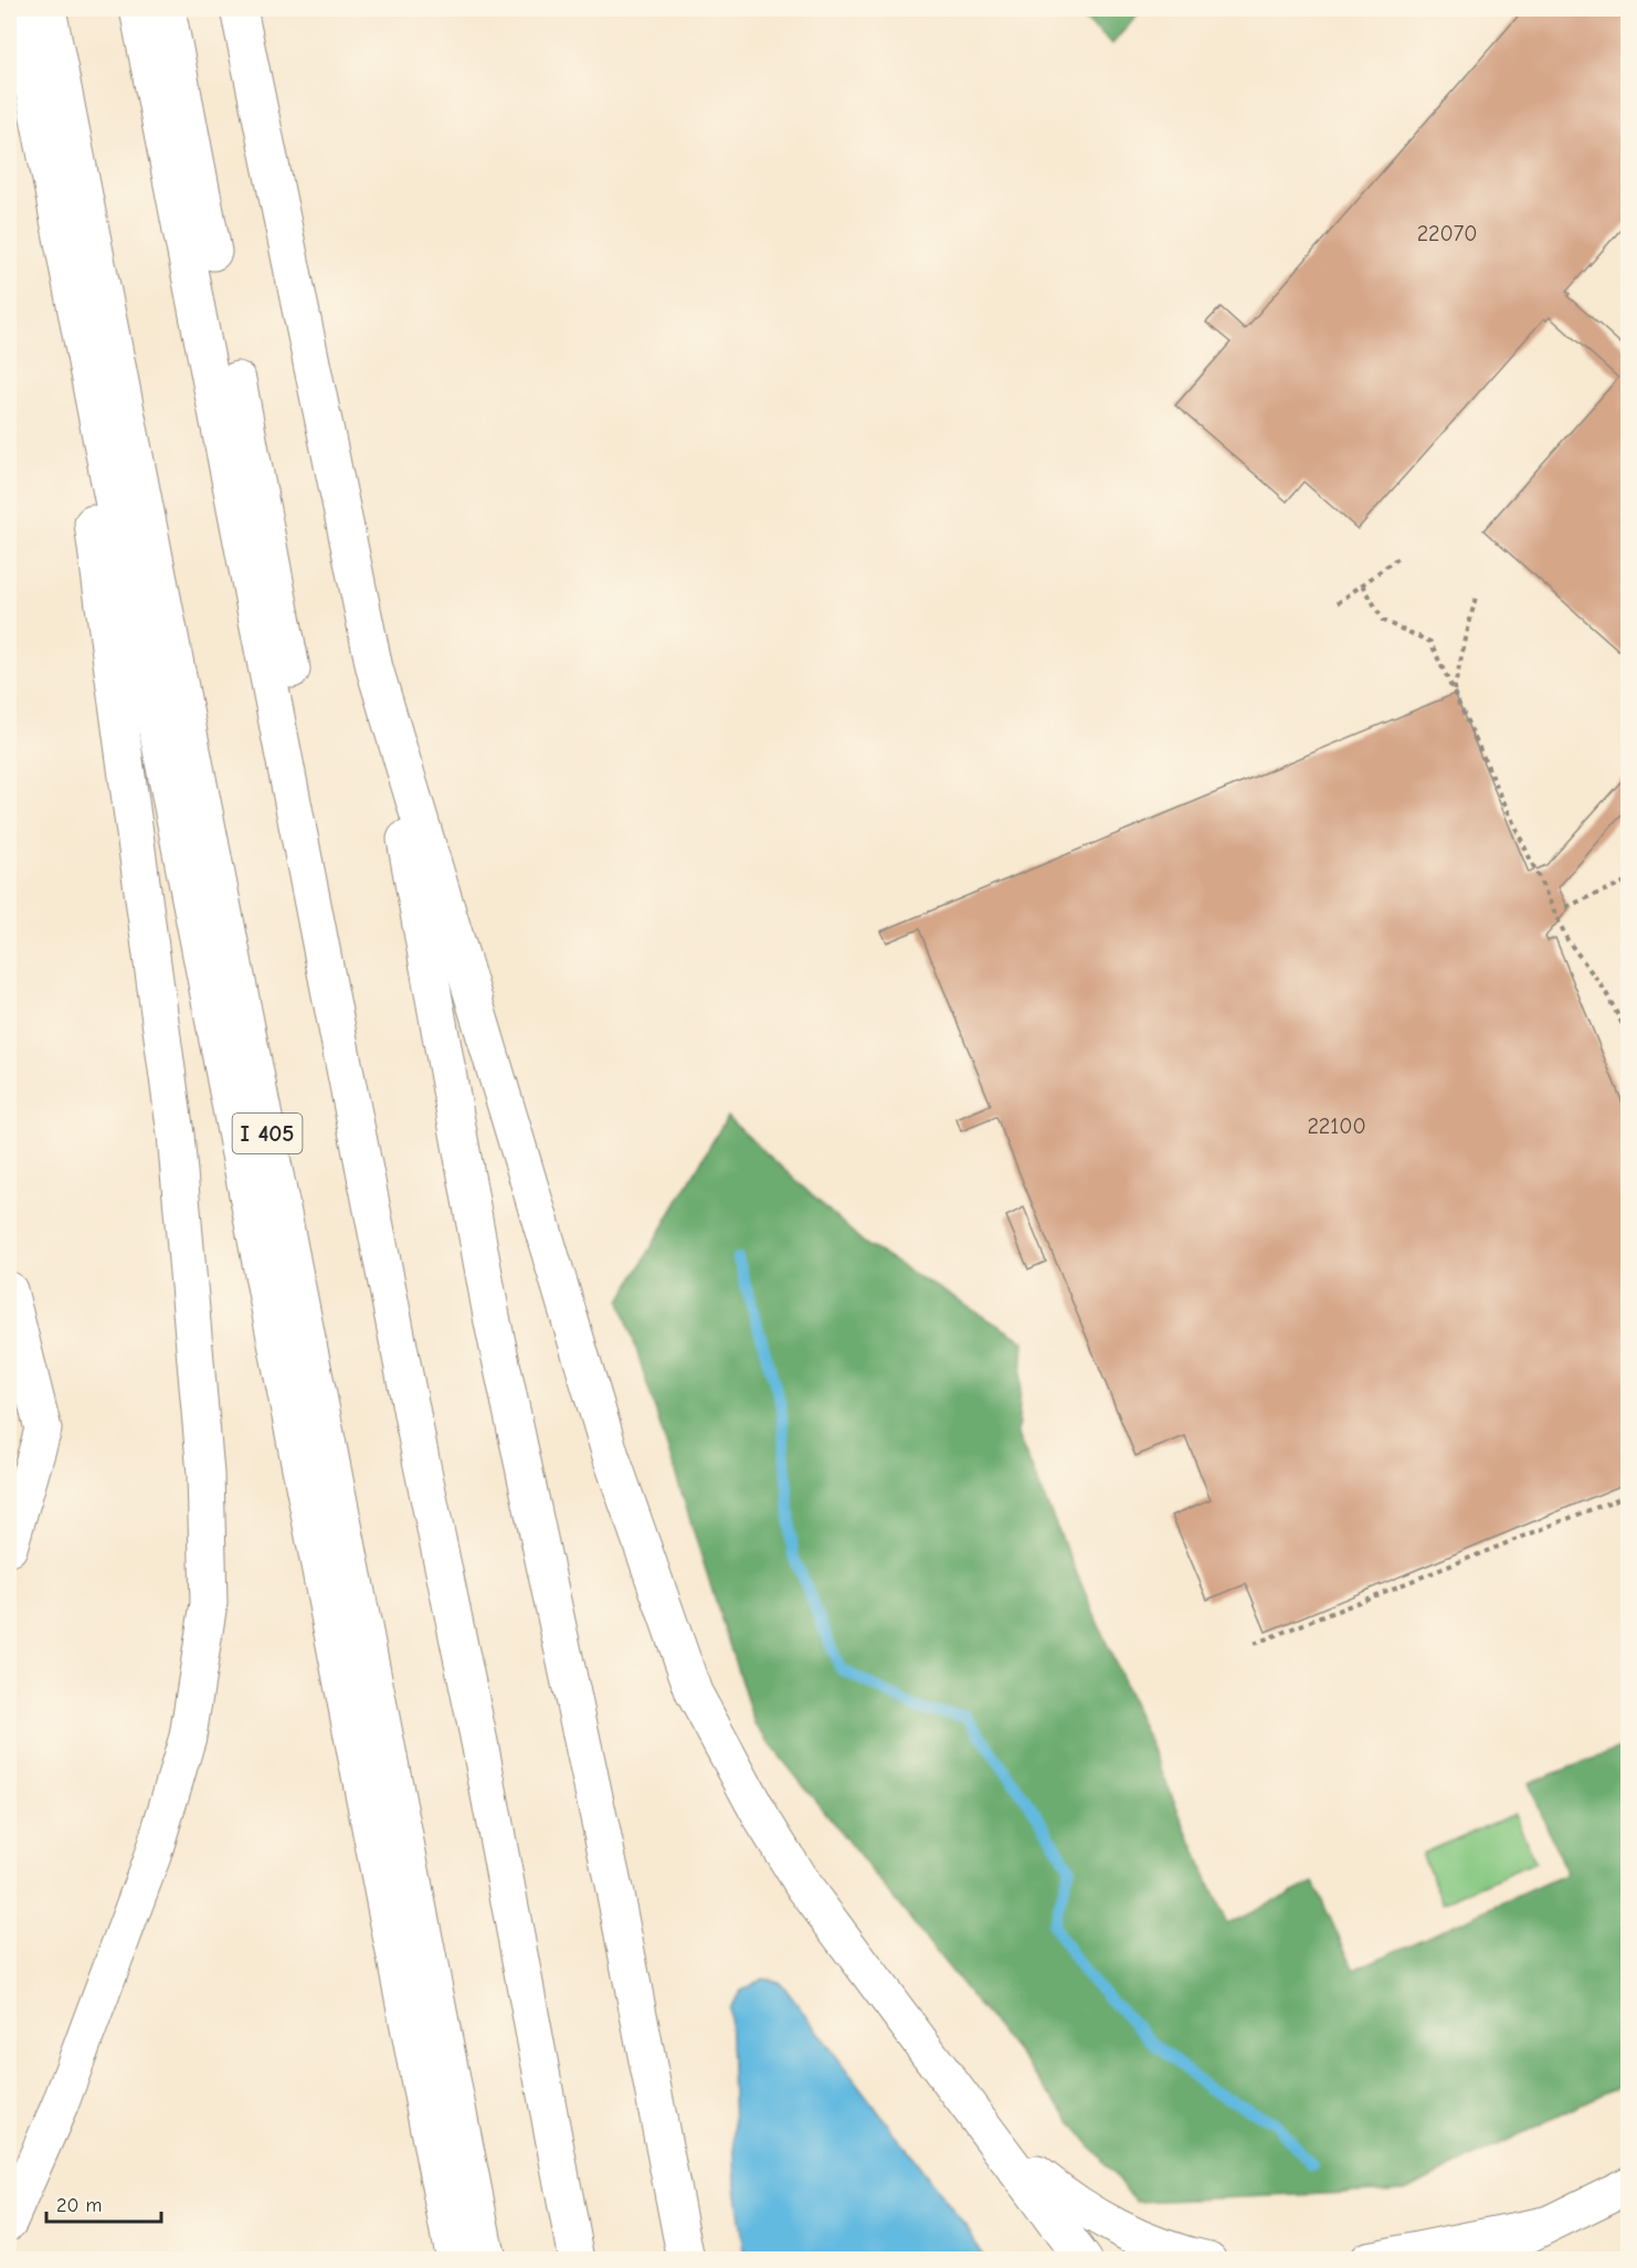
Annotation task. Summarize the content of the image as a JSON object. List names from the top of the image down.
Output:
{
  "streets": {
    "main road": ["I 405"]
  },
  "house_numbers": ["22070", "22100"],
  "scale_bar": "20 m"
}
